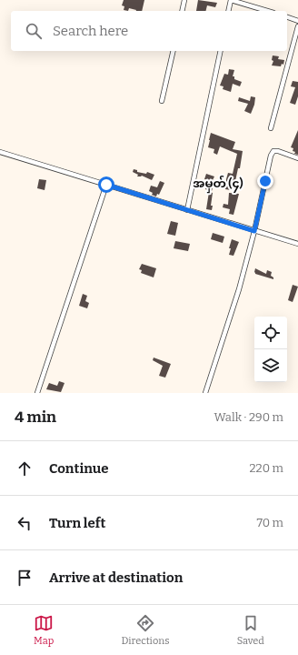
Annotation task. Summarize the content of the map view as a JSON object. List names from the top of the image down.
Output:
{
  "districts": ["အမှတ် (၄)"],
  "page": {
    "search": "Search here",
    "heading": ["4 min", "Walk · 290 m"],
    "list": [
      ["Continue", "220 m"],
      ["Turn left", "70 m"],
      "Arrive at destination"
    ],
    "nav": ["Map", "Directions", "Saved"]
  }
}
